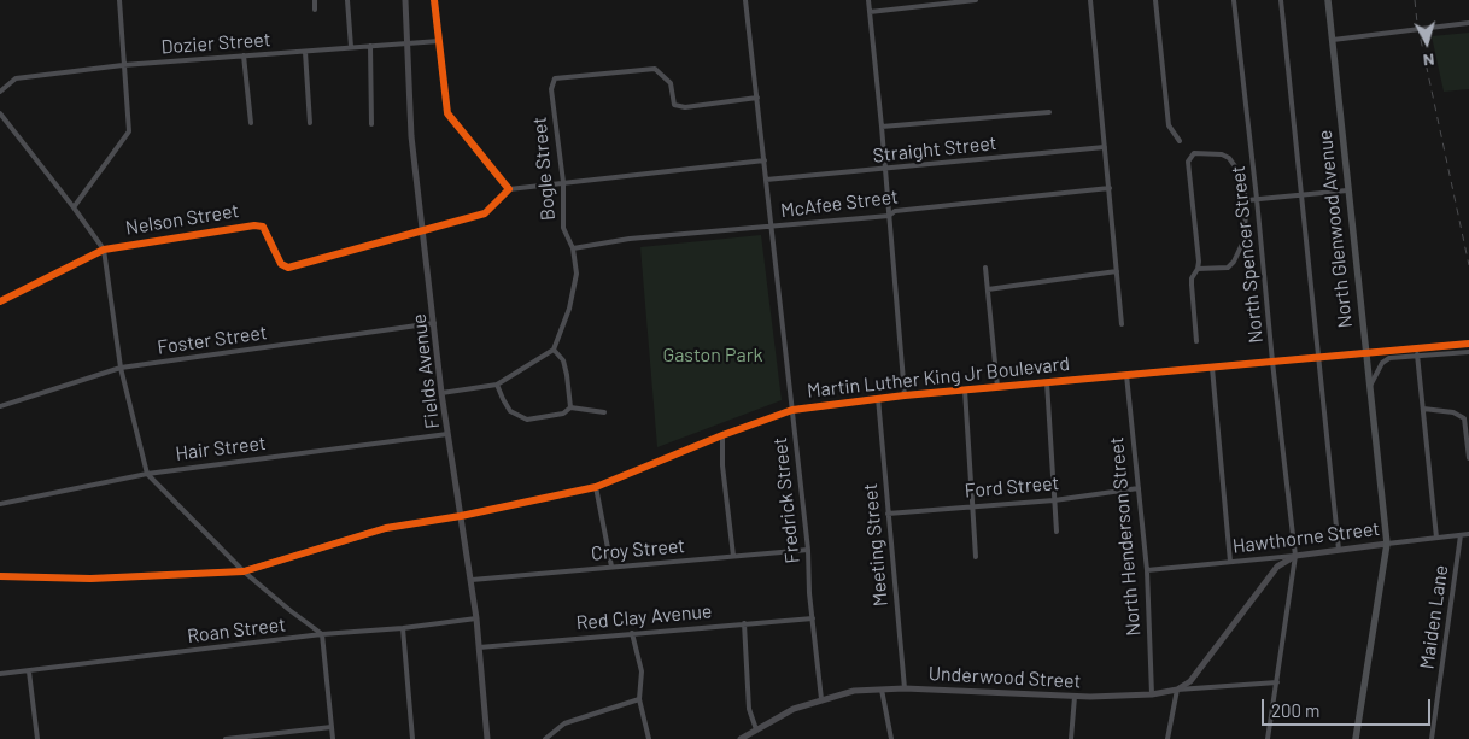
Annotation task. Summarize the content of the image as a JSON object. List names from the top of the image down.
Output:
{
  "streets": {
    "main road": ["North Glenwood Avenue"],
    "street": [
      "Dozier Street",
      "Straight Street",
      "Bogle Street",
      "McAfee Street",
      "Nelson Street",
      "North Spencer Street",
      "Foster Street",
      "Fields Avenue",
      "Martin Luther King Jr Boulevard",
      "Hair Street",
      "Ford Street",
      "Fredrick Street",
      "North Henderson Street",
      "Hawthorne Street",
      "Meeting Street",
      "Croy Street",
      "Red Clay Avenue",
      "Maiden Lane",
      "Roan Street",
      "Underwood Street"
    ]
  },
  "crossings": [
    ["Dozier Street", "Fields Avenue"],
    ["Straight Street", "Fredrick Street"],
    ["Bogle Street", "McAfee Street"],
    ["Bogle Street", "Fredrick Street"],
    ["McAfee Street", "Fredrick Street"],
    ["Nelson Street", "Fields Avenue"],
    ["North Glenwood Avenue", "Martin Luther King Jr Boulevard"],
    ["North Glenwood Avenue", "Hawthorne Street"],
    ["North Spencer Street", "Martin Luther King Jr Boulevard"],
    ["North Spencer Street", "Hawthorne Street"],
    ["North Spencer Street", "Underwood Street"],
    ["Foster Street", "Fields Avenue"],
    ["Fields Avenue", "Martin Luther King Jr Boulevard"],
    ["Fields Avenue", "Hair Street"],
    ["Fields Avenue", "Croy Street"],
    ["Fields Avenue", "Red Clay Avenue"],
    ["Fields Avenue", "Roan Street"],
    ["Martin Luther King Jr Boulevard", "Fredrick Street"],
    ["Martin Luther King Jr Boulevard", "North Henderson Street"],
    ["Martin Luther King Jr Boulevard", "Meeting Street"],
    ["Ford Street", "North Henderson Street"],
    ["Ford Street", "Meeting Street"],
    ["Fredrick Street", "Croy Street"],
    ["Fredrick Street", "Red Clay Avenue"],
    ["Fredrick Street", "Underwood Street"],
    ["North Henderson Street", "Hawthorne Street"],
    ["North Henderson Street", "Underwood Street"],
    ["Hawthorne Street", "Maiden Lane"],
    ["Meeting Street", "Underwood Street"]
  ],
  "parks": ["Gaston Park"],
  "scale_bar": "200 m",
  "north": "bottom"
}
